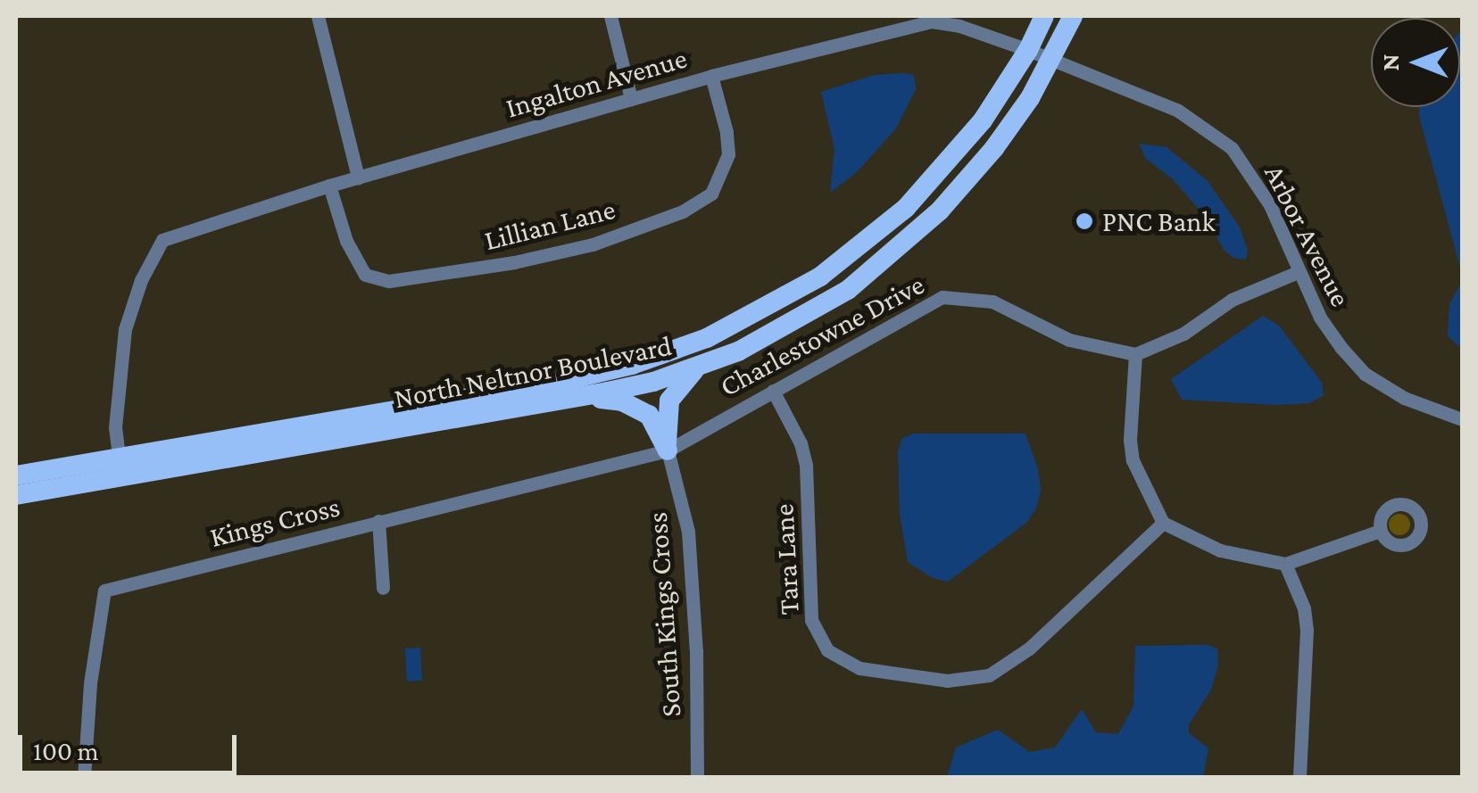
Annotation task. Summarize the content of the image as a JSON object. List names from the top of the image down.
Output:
{
  "streets": {
    "main road": ["North Neltnor Boulevard"],
    "street": [
      "Ingalton Avenue",
      "Lillian Lane",
      "Arbor Avenue",
      "Charlestowne Drive",
      "Kings Cross",
      "Tara Lane",
      "South Kings Cross"
    ]
  },
  "crossings": [
    ["Ingalton Avenue", "Lillian Lane"],
    ["Ingalton Avenue", "Arbor Avenue"],
    ["Ingalton Avenue", "North Neltnor Boulevard"],
    ["Arbor Avenue", "North Neltnor Boulevard"],
    ["Charlestowne Drive", "Kings Cross"],
    ["Charlestowne Drive", "Tara Lane"],
    ["Charlestowne Drive", "South Kings Cross"]
  ],
  "places": ["PNC Bank"],
  "scale_bar": "100 m",
  "north": "left"
}
